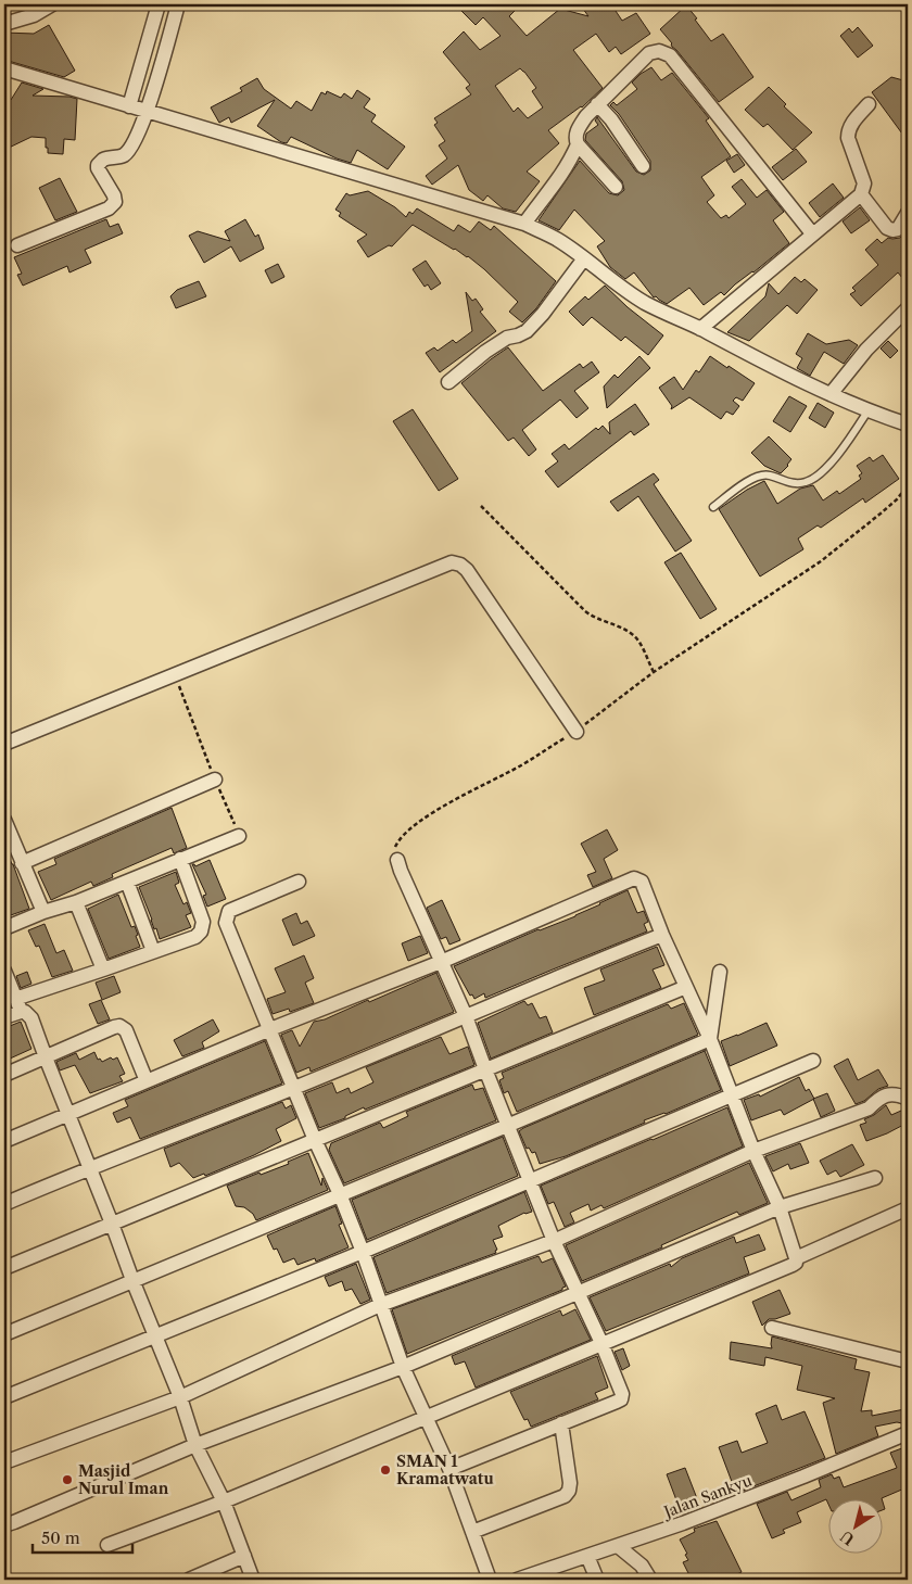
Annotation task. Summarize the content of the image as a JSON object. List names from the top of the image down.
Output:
{
  "streets": {
    "street": ["Jalan Sankyu"]
  },
  "places": ["SMAN 1 Kramatwatu", "Masjid Nurul Iman"],
  "scale_bar": "50 m",
  "north": "bottom left"
}
